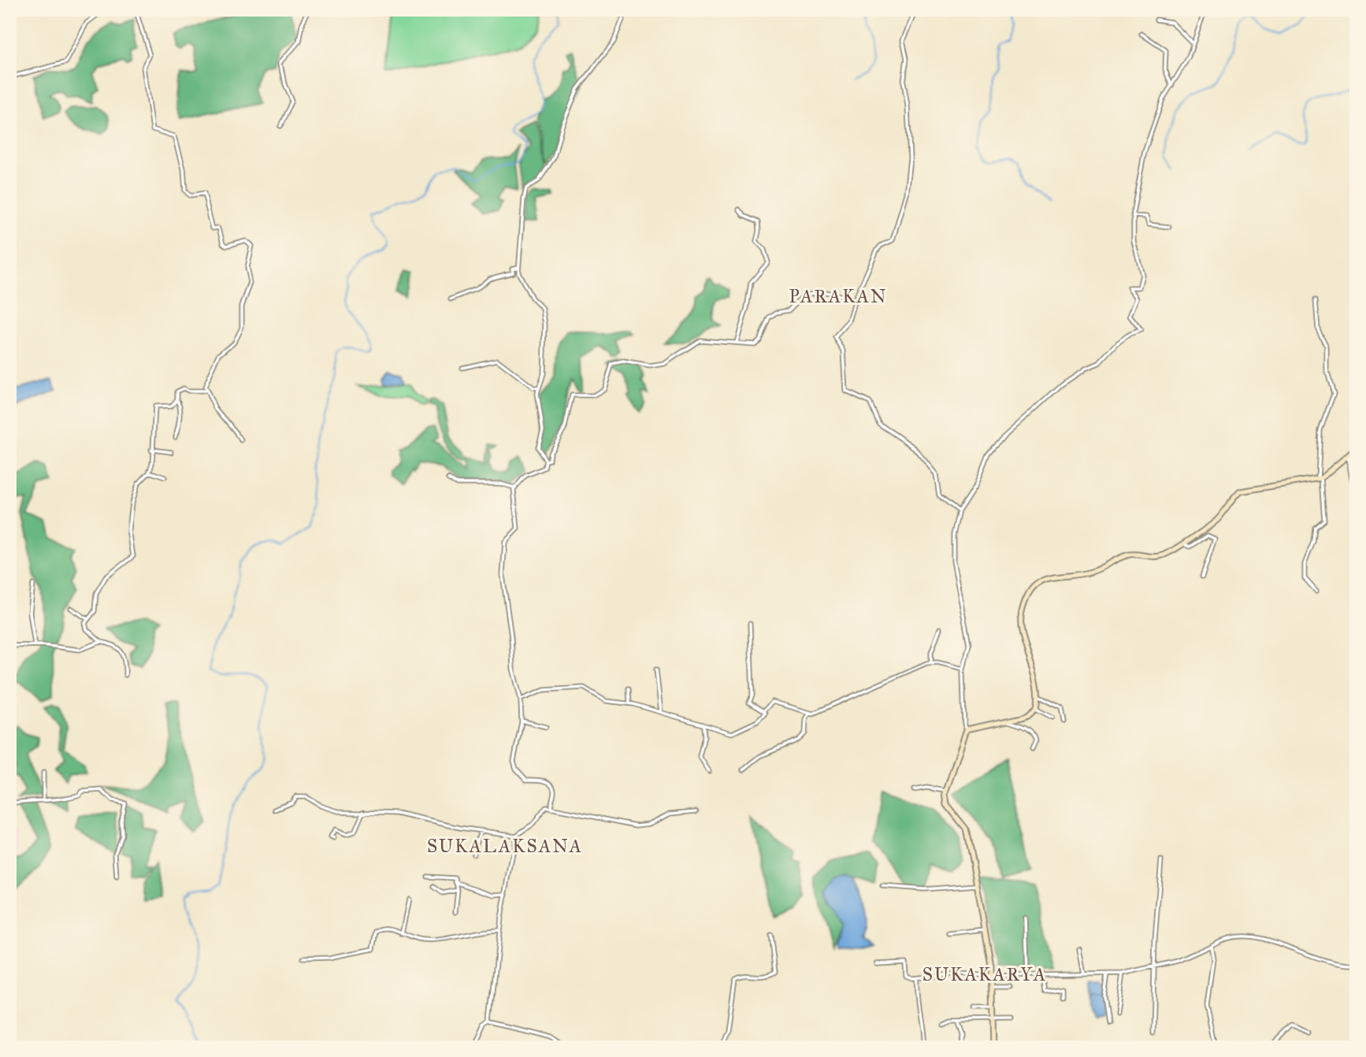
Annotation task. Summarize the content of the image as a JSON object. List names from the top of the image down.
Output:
{
  "districts": ["PARAKAN", "SUKALAKSANA", "SUKAKARYA"]
}
